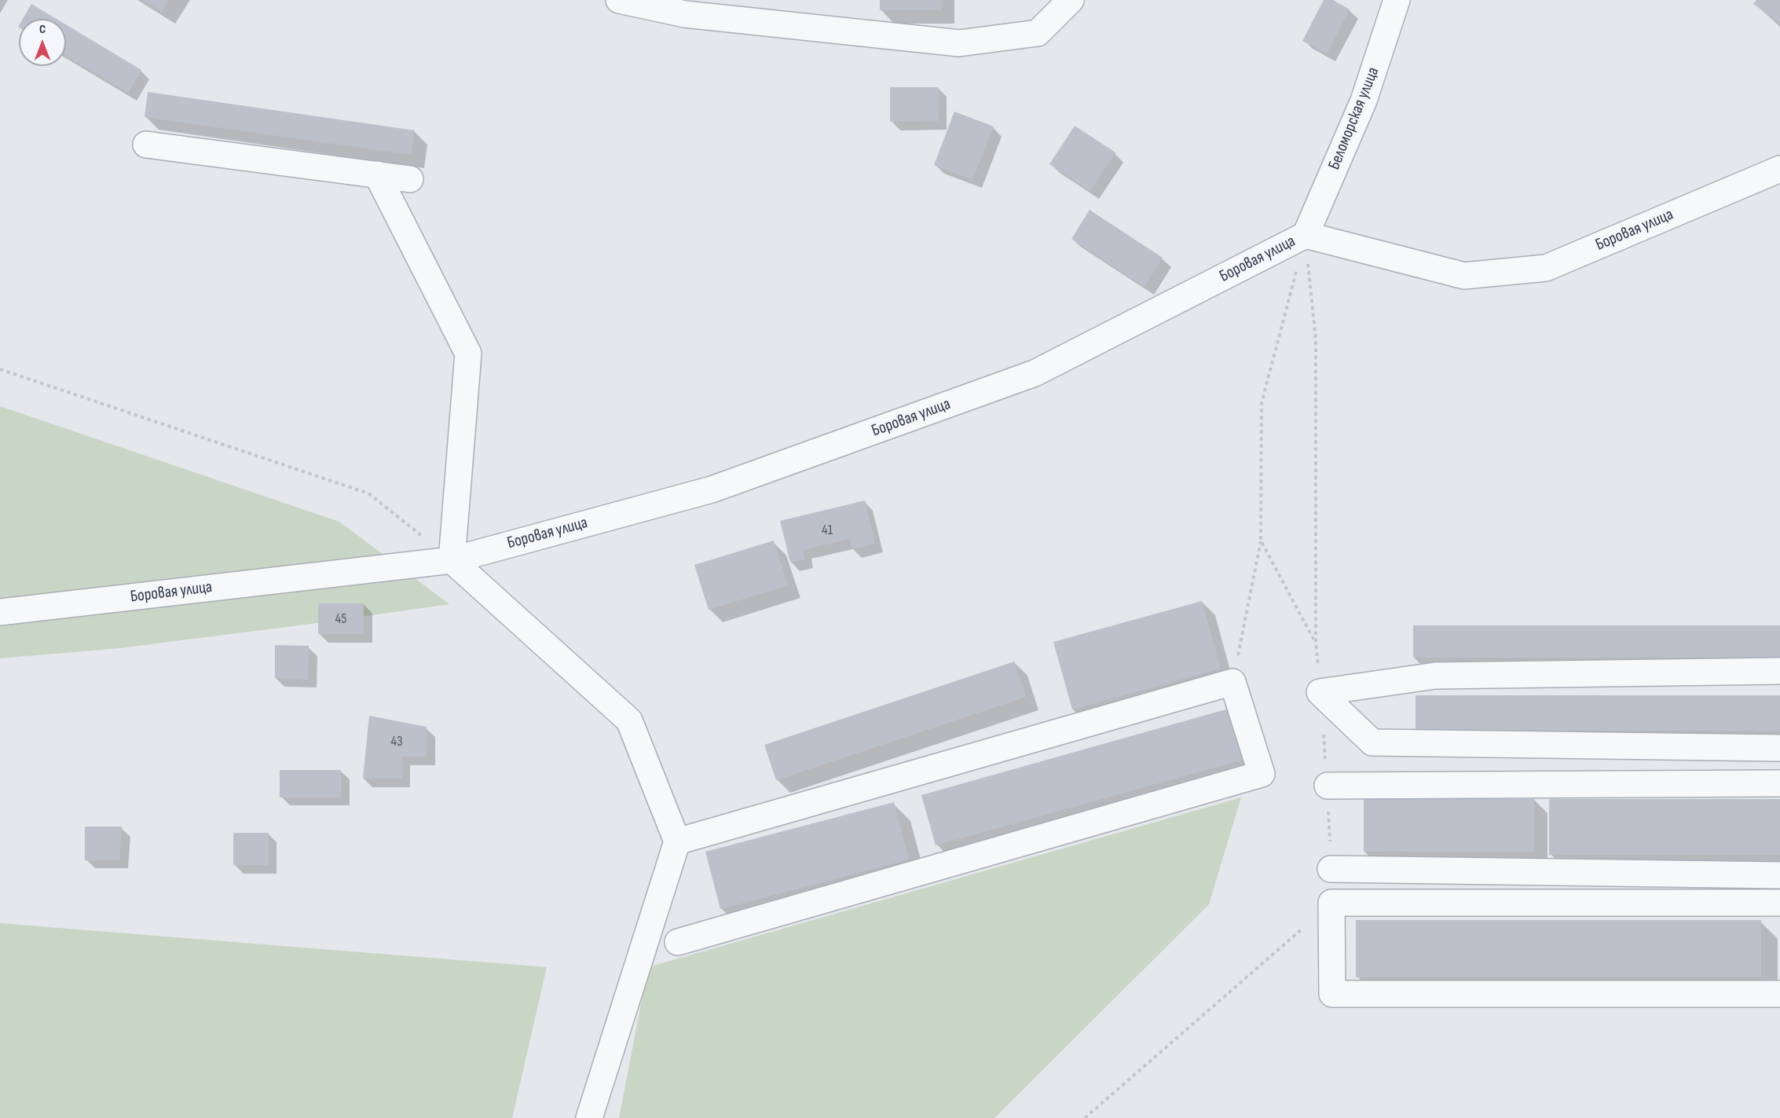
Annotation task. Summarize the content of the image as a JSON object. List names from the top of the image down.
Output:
{
  "streets": {
    "street": ["Беломорская улица", "Боровая улица"]
  },
  "crossings": [
    ["Беломорская улица", "Боровая улица"]
  ],
  "house_numbers": ["41", "45", "43"],
  "north": "top"
}
